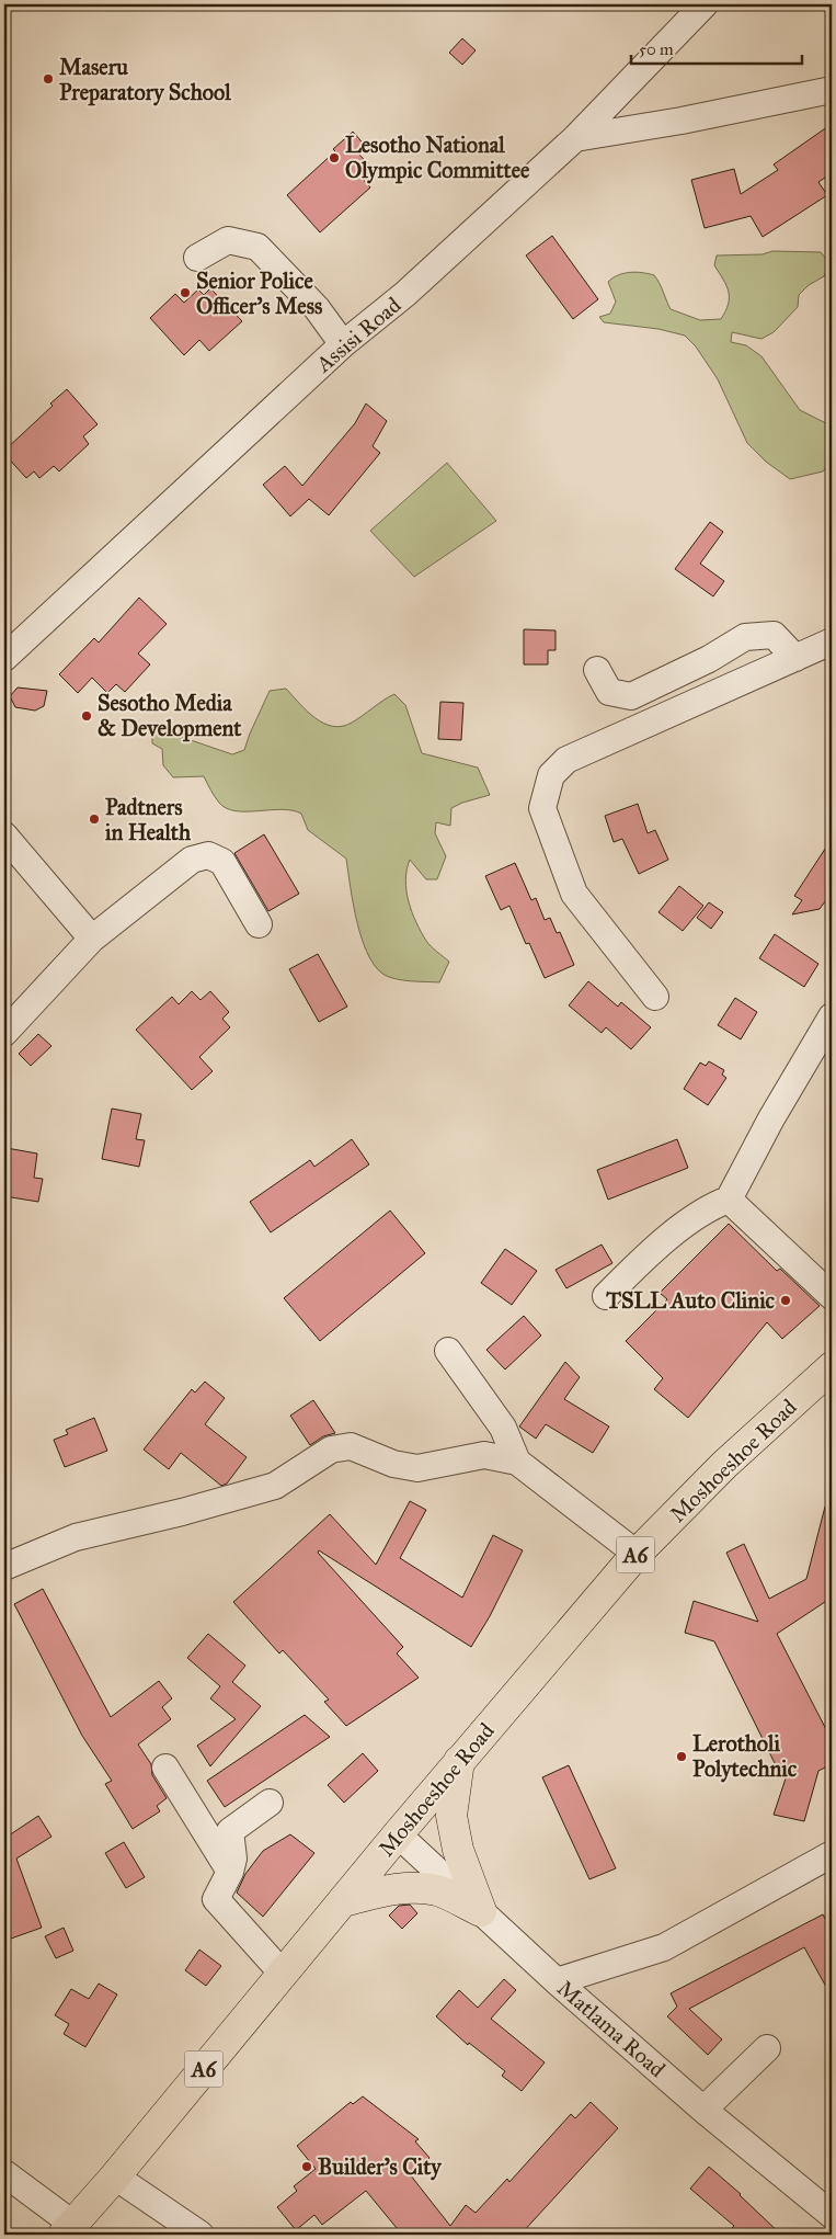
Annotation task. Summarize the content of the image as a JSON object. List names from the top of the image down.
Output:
{
  "streets": {
    "main road": ["Moshoeshoe Road", "A6"],
    "street": ["Assisi Road", "Matlama Road"]
  },
  "crossings": [
    ["Moshoeshoe Road", "Matlama Road"]
  ],
  "places": [
    "Maseru Preparatory School",
    "Lesotho National Olympic Committee",
    "Senior Police Officer's Mess",
    "Sesotho Media & Development",
    "Padtners in Health",
    "TSLL Auto Clinic",
    "Lerotholi Polytechnic",
    "Builder's City"
  ],
  "scale_bar": "50 m"
}
